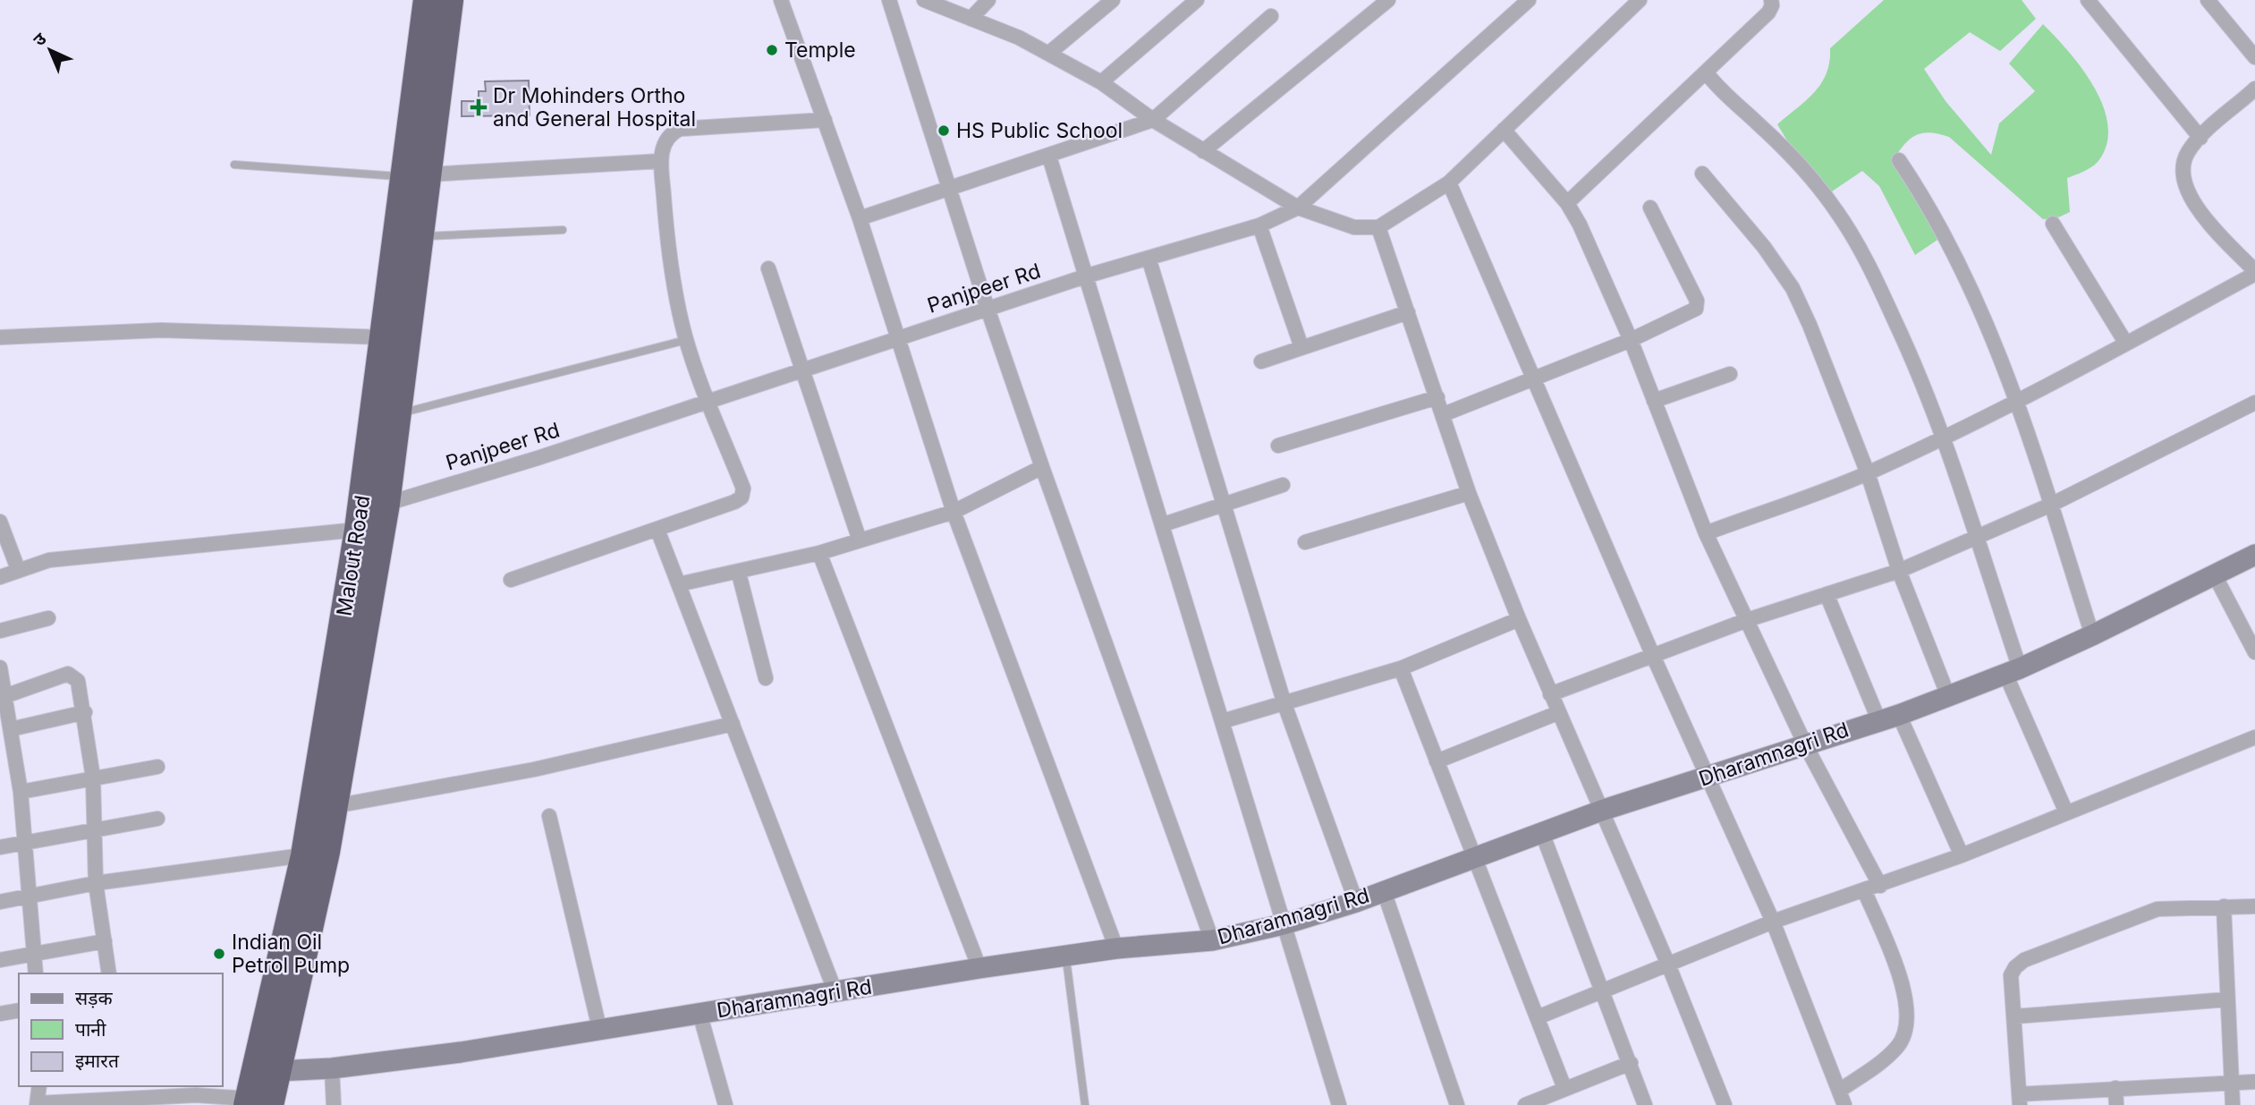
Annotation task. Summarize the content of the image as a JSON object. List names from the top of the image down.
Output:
{
  "streets": {
    "highway": ["Malout Road"],
    "street": ["Panjpeer Rd", "Dharamnagri Rd"]
  },
  "crossings": [
    ["Panjpeer Rd", "Malout Road"],
    ["Malout Road", "Dharamnagri Rd"]
  ],
  "places": {
    "other": ["Temple", "HS Public School", "Indian Oil Petrol Pump"],
    "health": ["Dr Mohinders Ortho and General Hospital"]
  },
  "legend": ["सड़क", "पानी", "इमारत"],
  "north": "top left"
}
